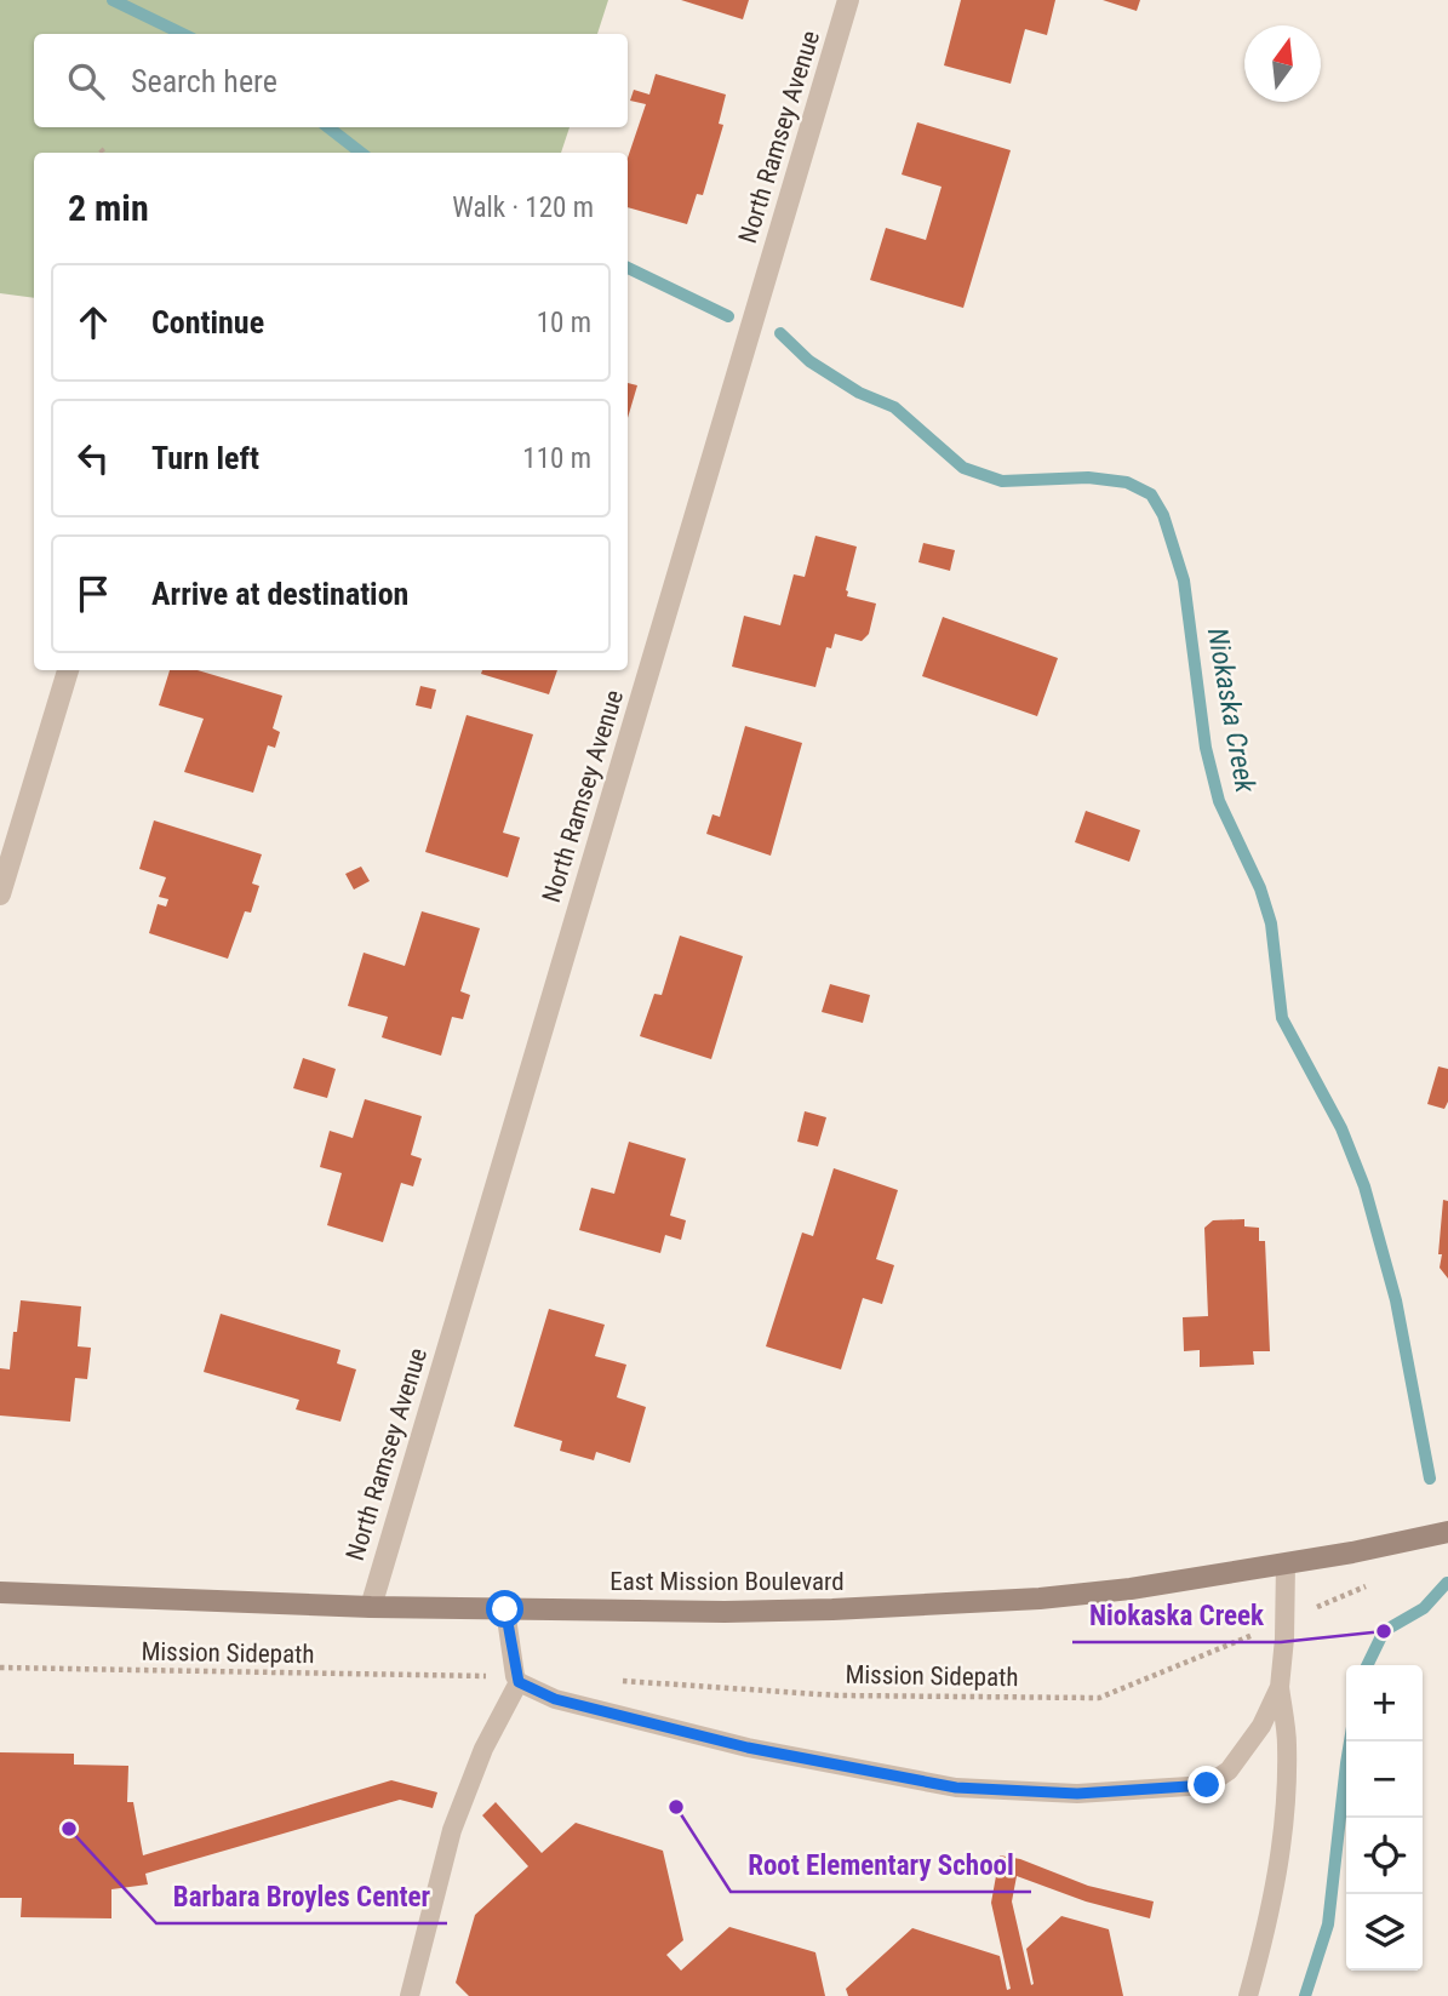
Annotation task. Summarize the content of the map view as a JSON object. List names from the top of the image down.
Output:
{
  "streets": {
    "main road": ["East Mission Boulevard"],
    "street": ["North Ramsey Avenue"],
    "path": ["Mission Sidepath"]
  },
  "crossings": [
    ["North Ramsey Avenue", "East Mission Boulevard"]
  ],
  "water": ["Niokaska Creek"],
  "places": ["Niokaska Creek", "Root Elementary School", "Barbara Broyles Center"],
  "north": "top",
  "page": {
    "search": "Search here",
    "heading": ["2 min", "Walk · 120 m"],
    "list": [
      ["Continue", "10 m"],
      ["Turn left", "110 m"],
      "Arrive at destination"
    ],
    "map_buttons": ["+", "−"]
  }
}
